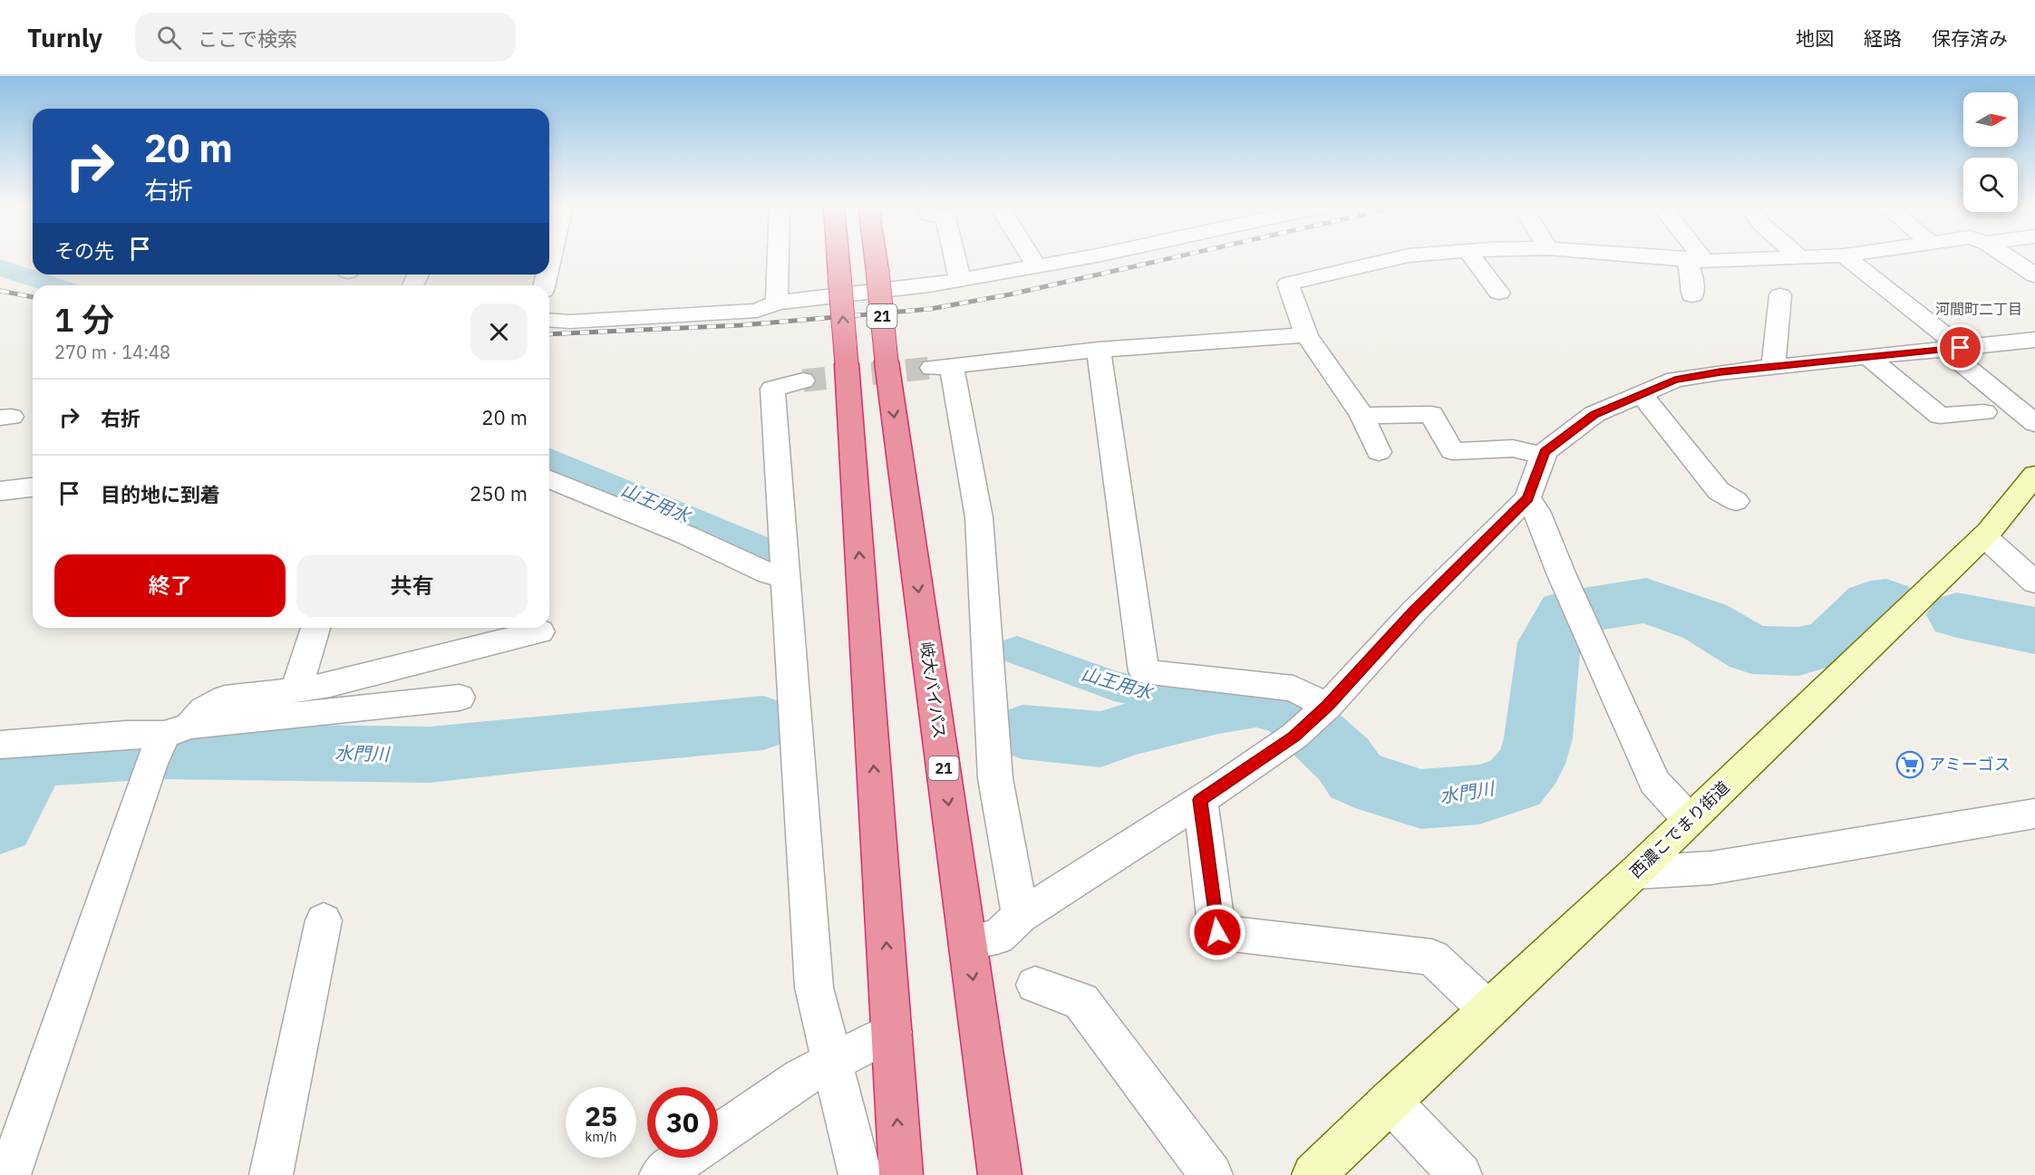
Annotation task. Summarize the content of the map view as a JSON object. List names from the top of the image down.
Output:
{
  "streets": {
    "highway": ["21", "岐大バイパス"],
    "street": ["西濃こでまり街道"]
  },
  "districts": ["河間町二丁目"],
  "water": ["山王用水", "水門川"],
  "places": {
    "supermarket": ["アミーゴス"]
  },
  "north": "right",
  "page": {
    "header": "Turnly",
    "search": "ここで検索",
    "nav": ["地図", "経路", "保存済み"],
    "turn": ["20 m", "右折"],
    "then": "その先",
    "heading": ["1 分", "270 m · 14:48"],
    "list": [
      {
        "name": "右折",
        "value": "20 m"
      },
      {
        "name": "目的地に到着",
        "value": "250 m"
      }
    ],
    "buttons": ["終了", "共有"],
    "speed": "25 km/h",
    "limit": "30"
  }
}
